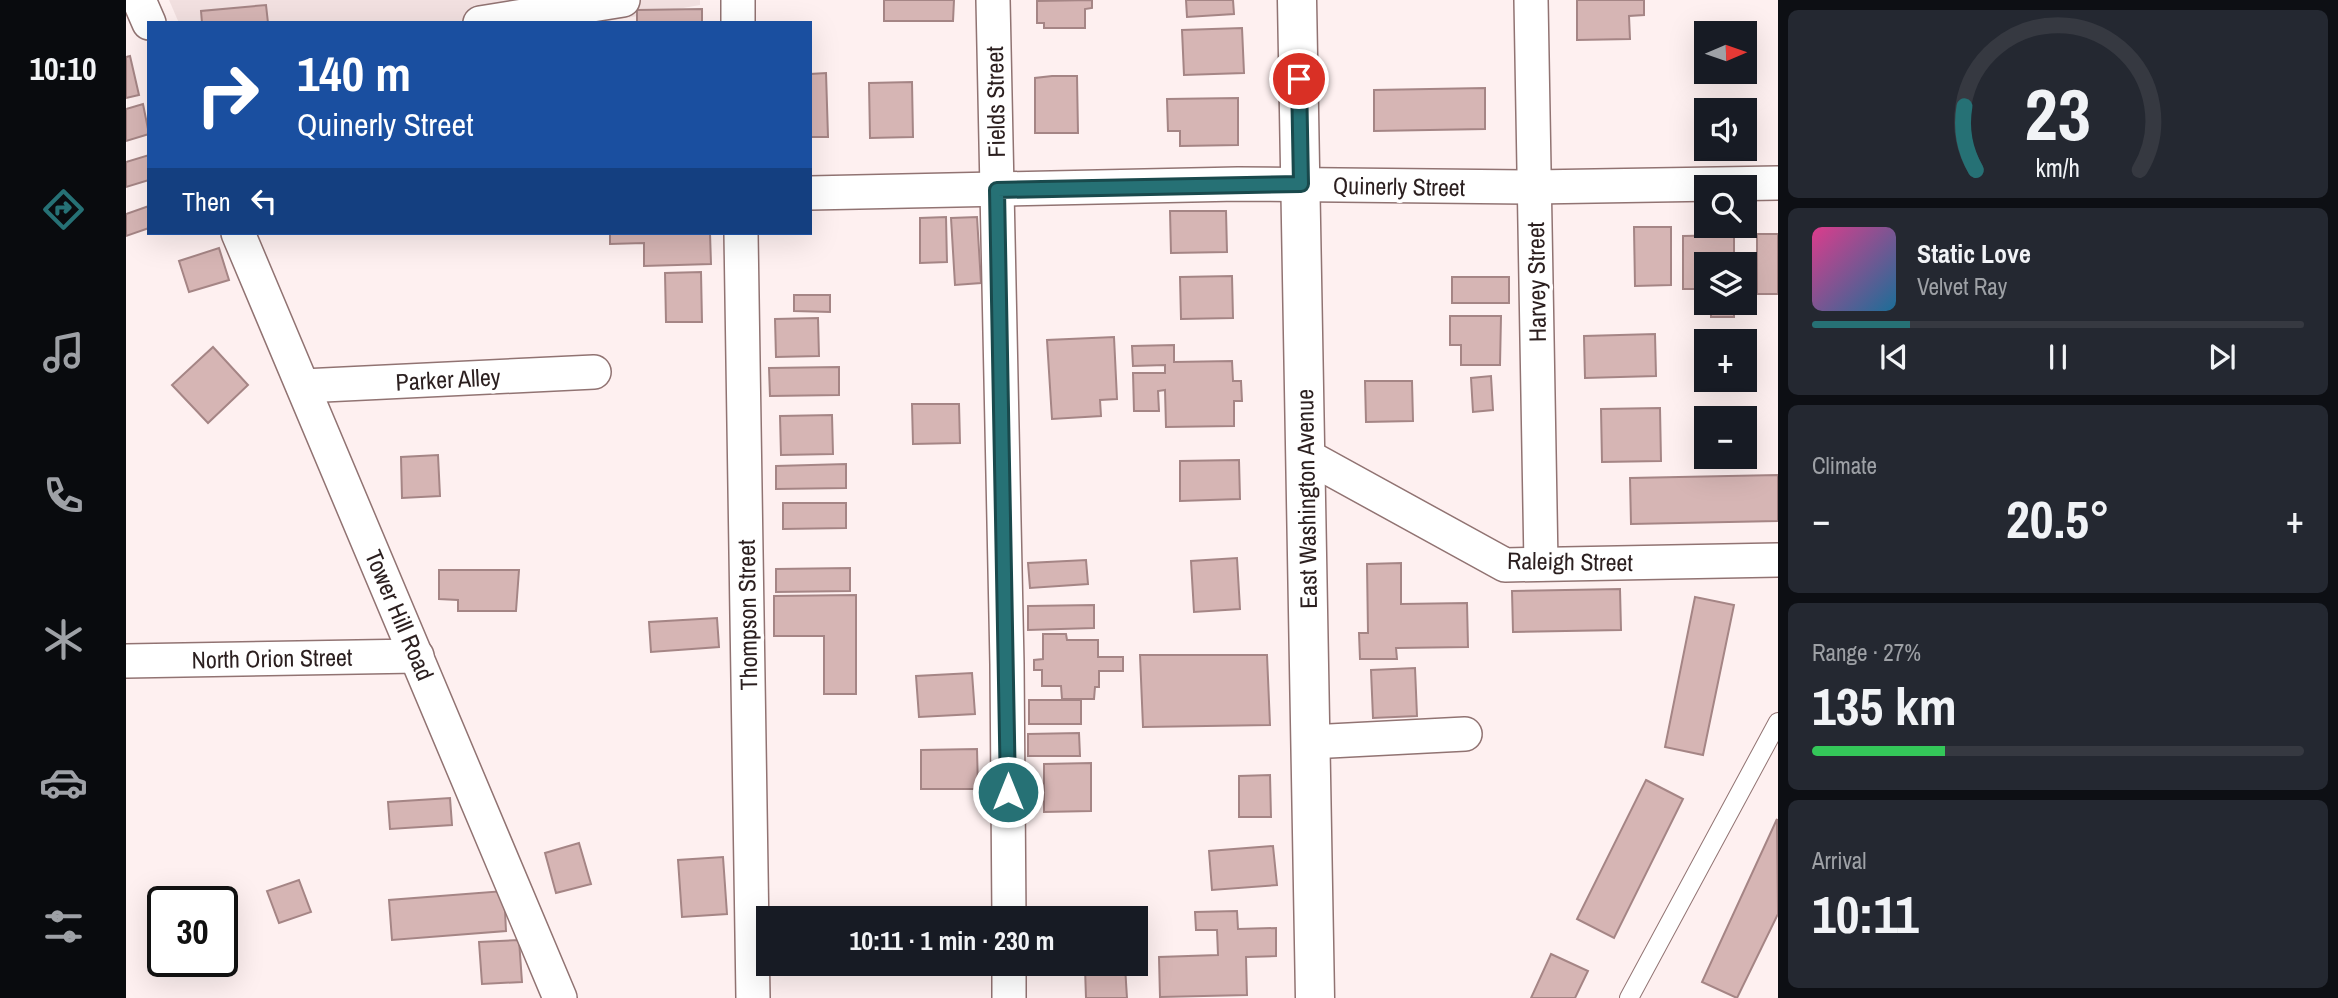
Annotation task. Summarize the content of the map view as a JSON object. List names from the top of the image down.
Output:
{
  "streets": {
    "street": [
      "Fields Street",
      "Quinerly Street",
      "Harvey Street",
      "Parker Alley",
      "East Washington Avenue",
      "Raleigh Street",
      "Tower Hill Road",
      "Thompson Street",
      "North Orion Street"
    ]
  },
  "crossings": [
    ["Fields Street", "Quinerly Street"],
    ["Quinerly Street", "Harvey Street"],
    ["Quinerly Street", "East Washington Avenue"],
    ["Harvey Street", "Raleigh Street"],
    ["Parker Alley", "Tower Hill Road"],
    ["East Washington Avenue", "Raleigh Street"],
    ["Tower Hill Road", "North Orion Street"]
  ],
  "north": "right",
  "page": {
    "tabs": "10:10",
    "map_buttons": ["+", "−"],
    "turn": ["140 m", "Quinerly Street"],
    "then": "Then",
    "song": ["Static Love", "Velvet Ray"],
    "tile": [
      "Climate",
      ["Range · 27%", "135 km"],
      ["Arrival", "10:11"]
    ],
    "heat": ["−", "20.5°", "+"],
    "limit": "30",
    "trip": "10:11 · 1 min · 230 m",
    "gauge": ["23", "km/h"]
  }
}
